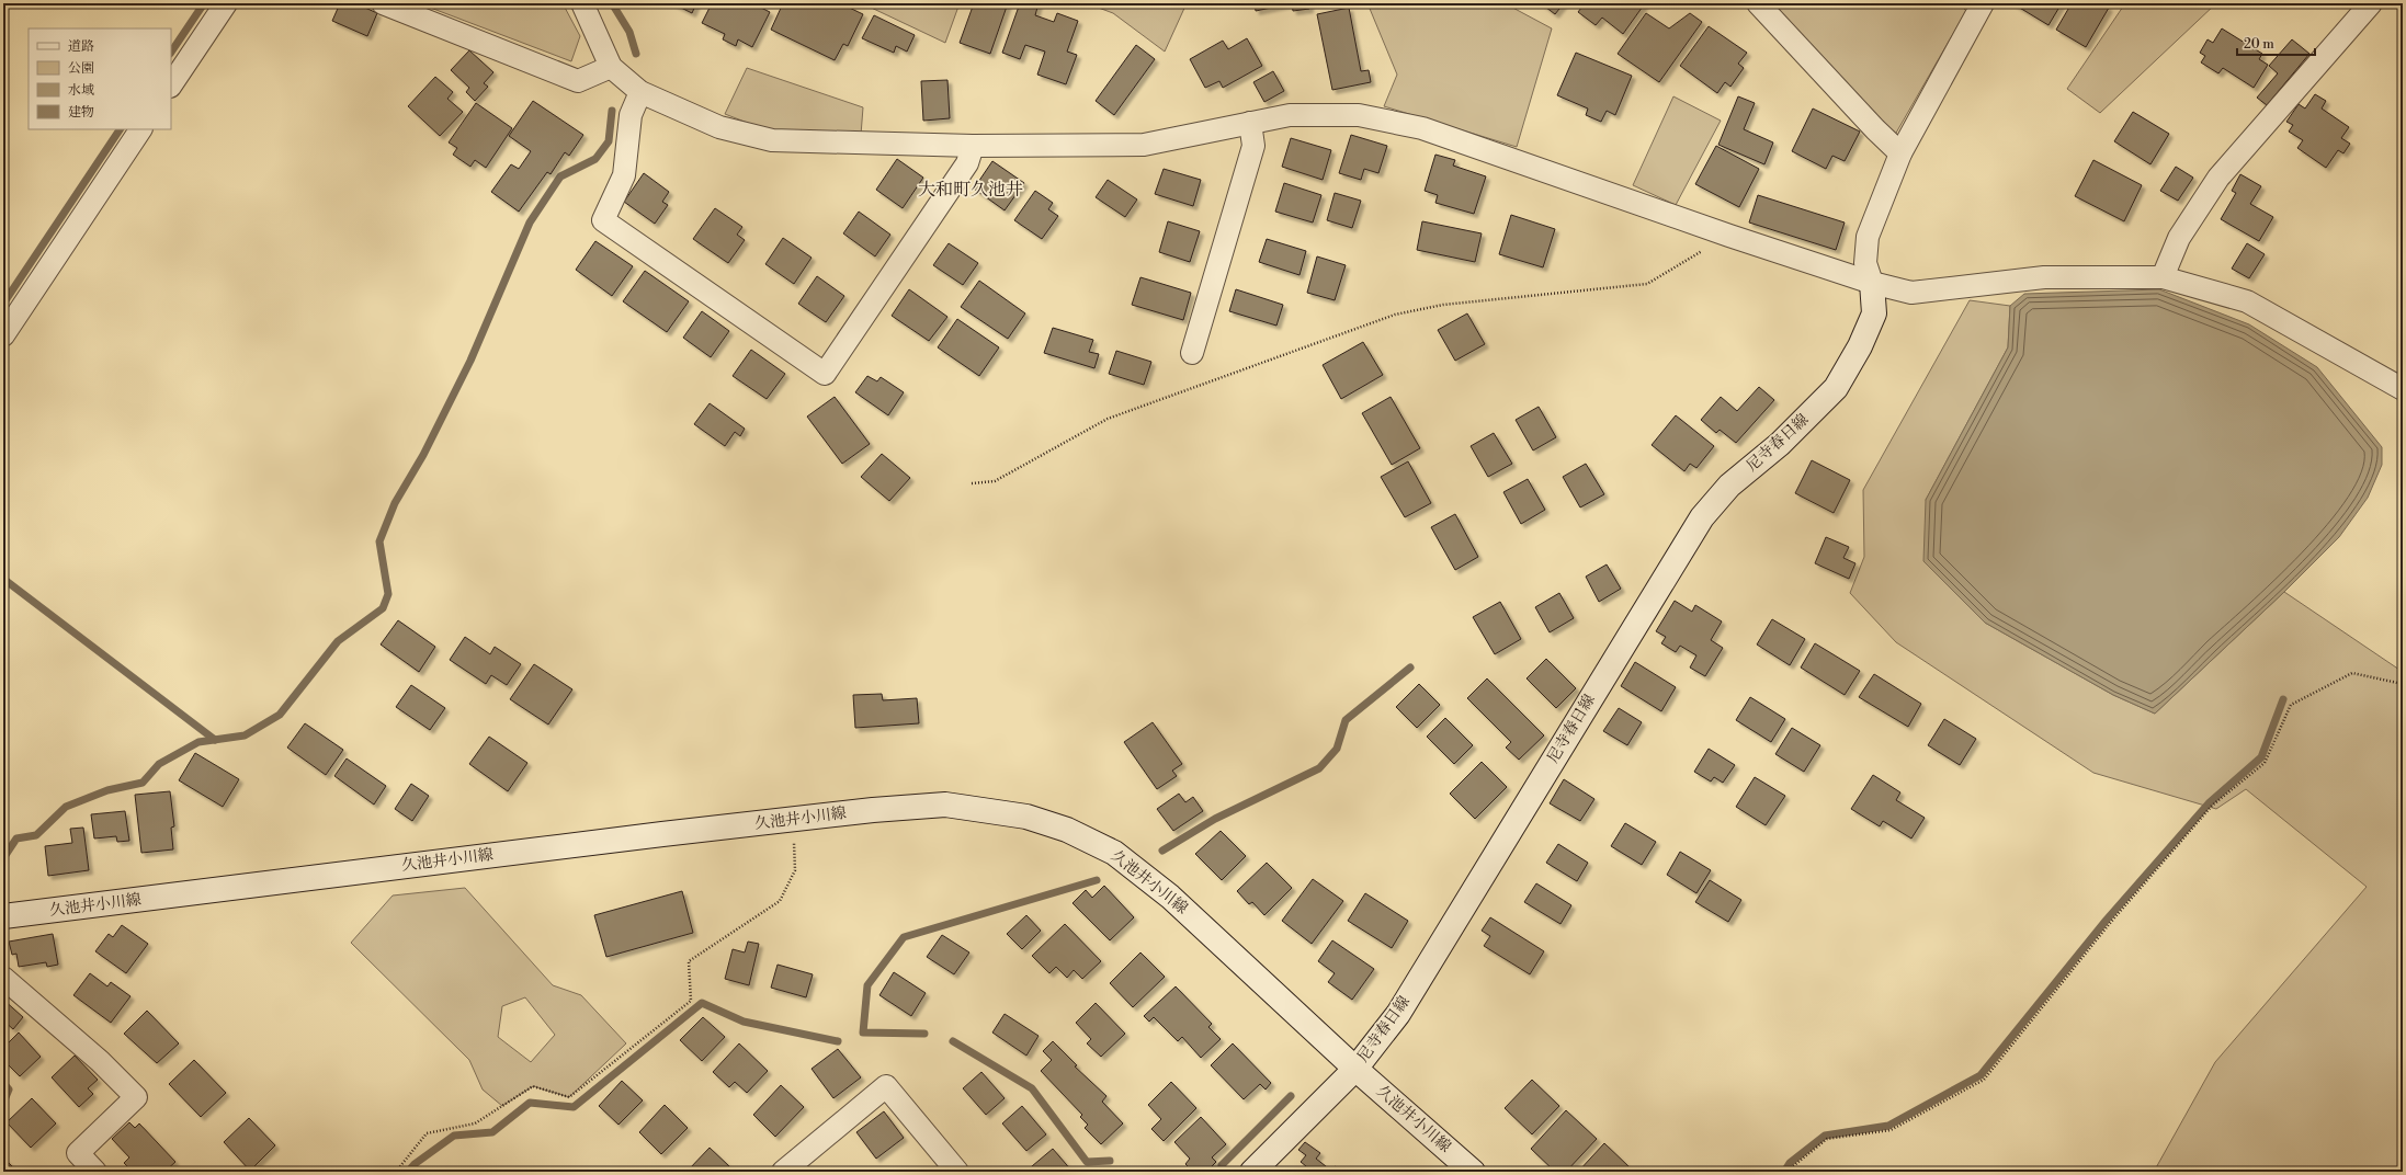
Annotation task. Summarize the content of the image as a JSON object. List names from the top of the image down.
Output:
{
  "streets": {
    "street": ["尼寺春日線", "久池井小川線"]
  },
  "crossings": [
    ["尼寺春日線", "久池井小川線"]
  ],
  "districts": ["大和町久池井"],
  "legend": [
    "道路",
    "公園",
    "水域",
    "建物"
  ],
  "scale_bar": "20 m"
}
